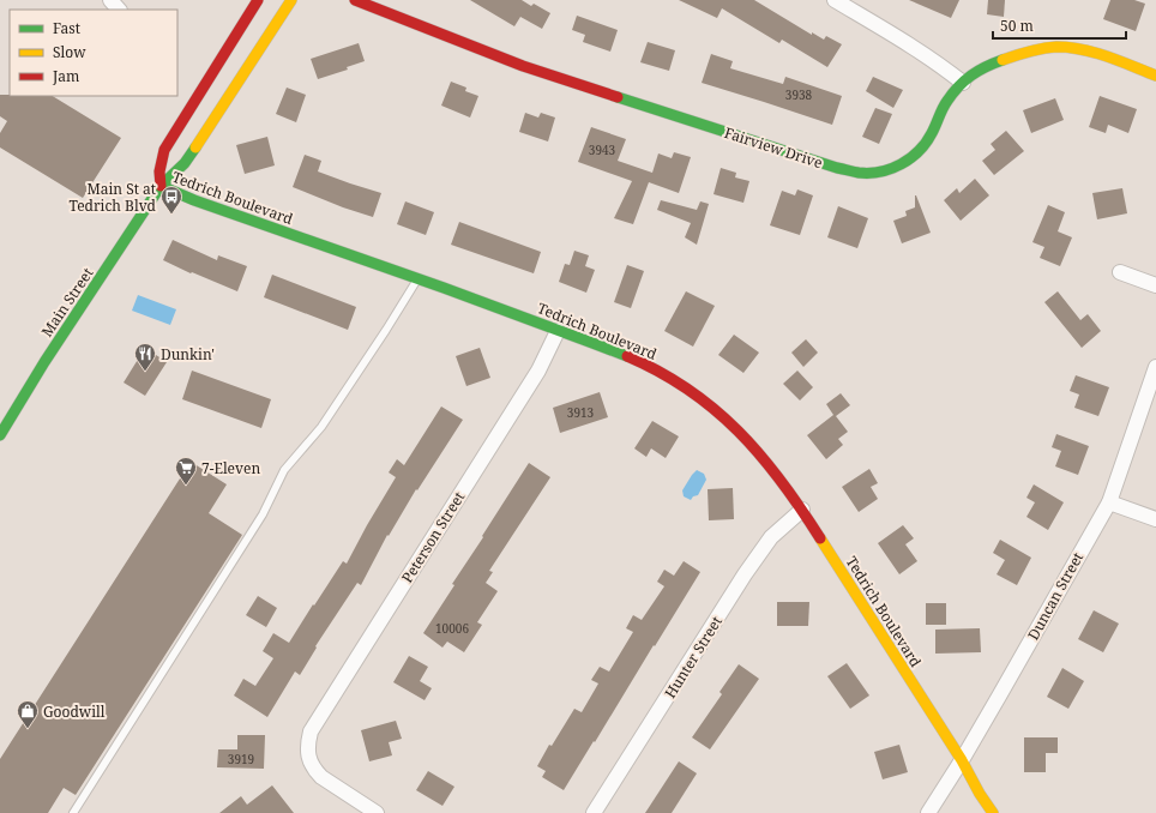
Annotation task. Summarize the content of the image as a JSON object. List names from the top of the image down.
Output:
{
  "streets": {
    "street": [
      "Fairview Drive",
      "Tedrich Boulevard",
      "Main Street",
      "Peterson Street",
      "Duncan Street",
      "Hunter Street"
    ]
  },
  "crossings": [
    ["Tedrich Boulevard", "Main Street"],
    ["Tedrich Boulevard", "Peterson Street"],
    ["Tedrich Boulevard", "Duncan Street"],
    ["Tedrich Boulevard", "Hunter Street"]
  ],
  "places": {
    "bus stop": ["Main St at Tedrich Blvd"],
    "restaurant": ["Dunkin'"],
    "supermarket": ["7-Eleven"],
    "shop": ["Goodwill"]
  },
  "house_numbers": [
    "3938",
    "3943",
    "3913",
    "10006",
    "3919"
  ],
  "legend": ["Fast", "Slow", "Jam"],
  "scale_bar": "50 m"
}
